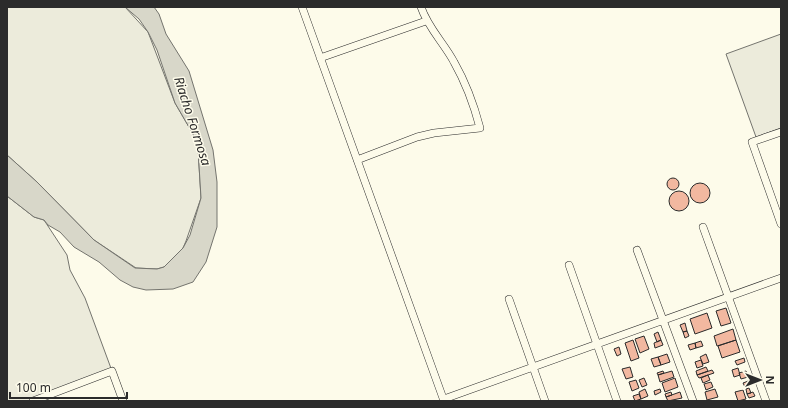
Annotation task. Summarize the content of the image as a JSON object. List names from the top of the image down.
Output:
{
  "water": ["Riacho Formosa"],
  "scale_bar": "100 m",
  "north": "right"
}
